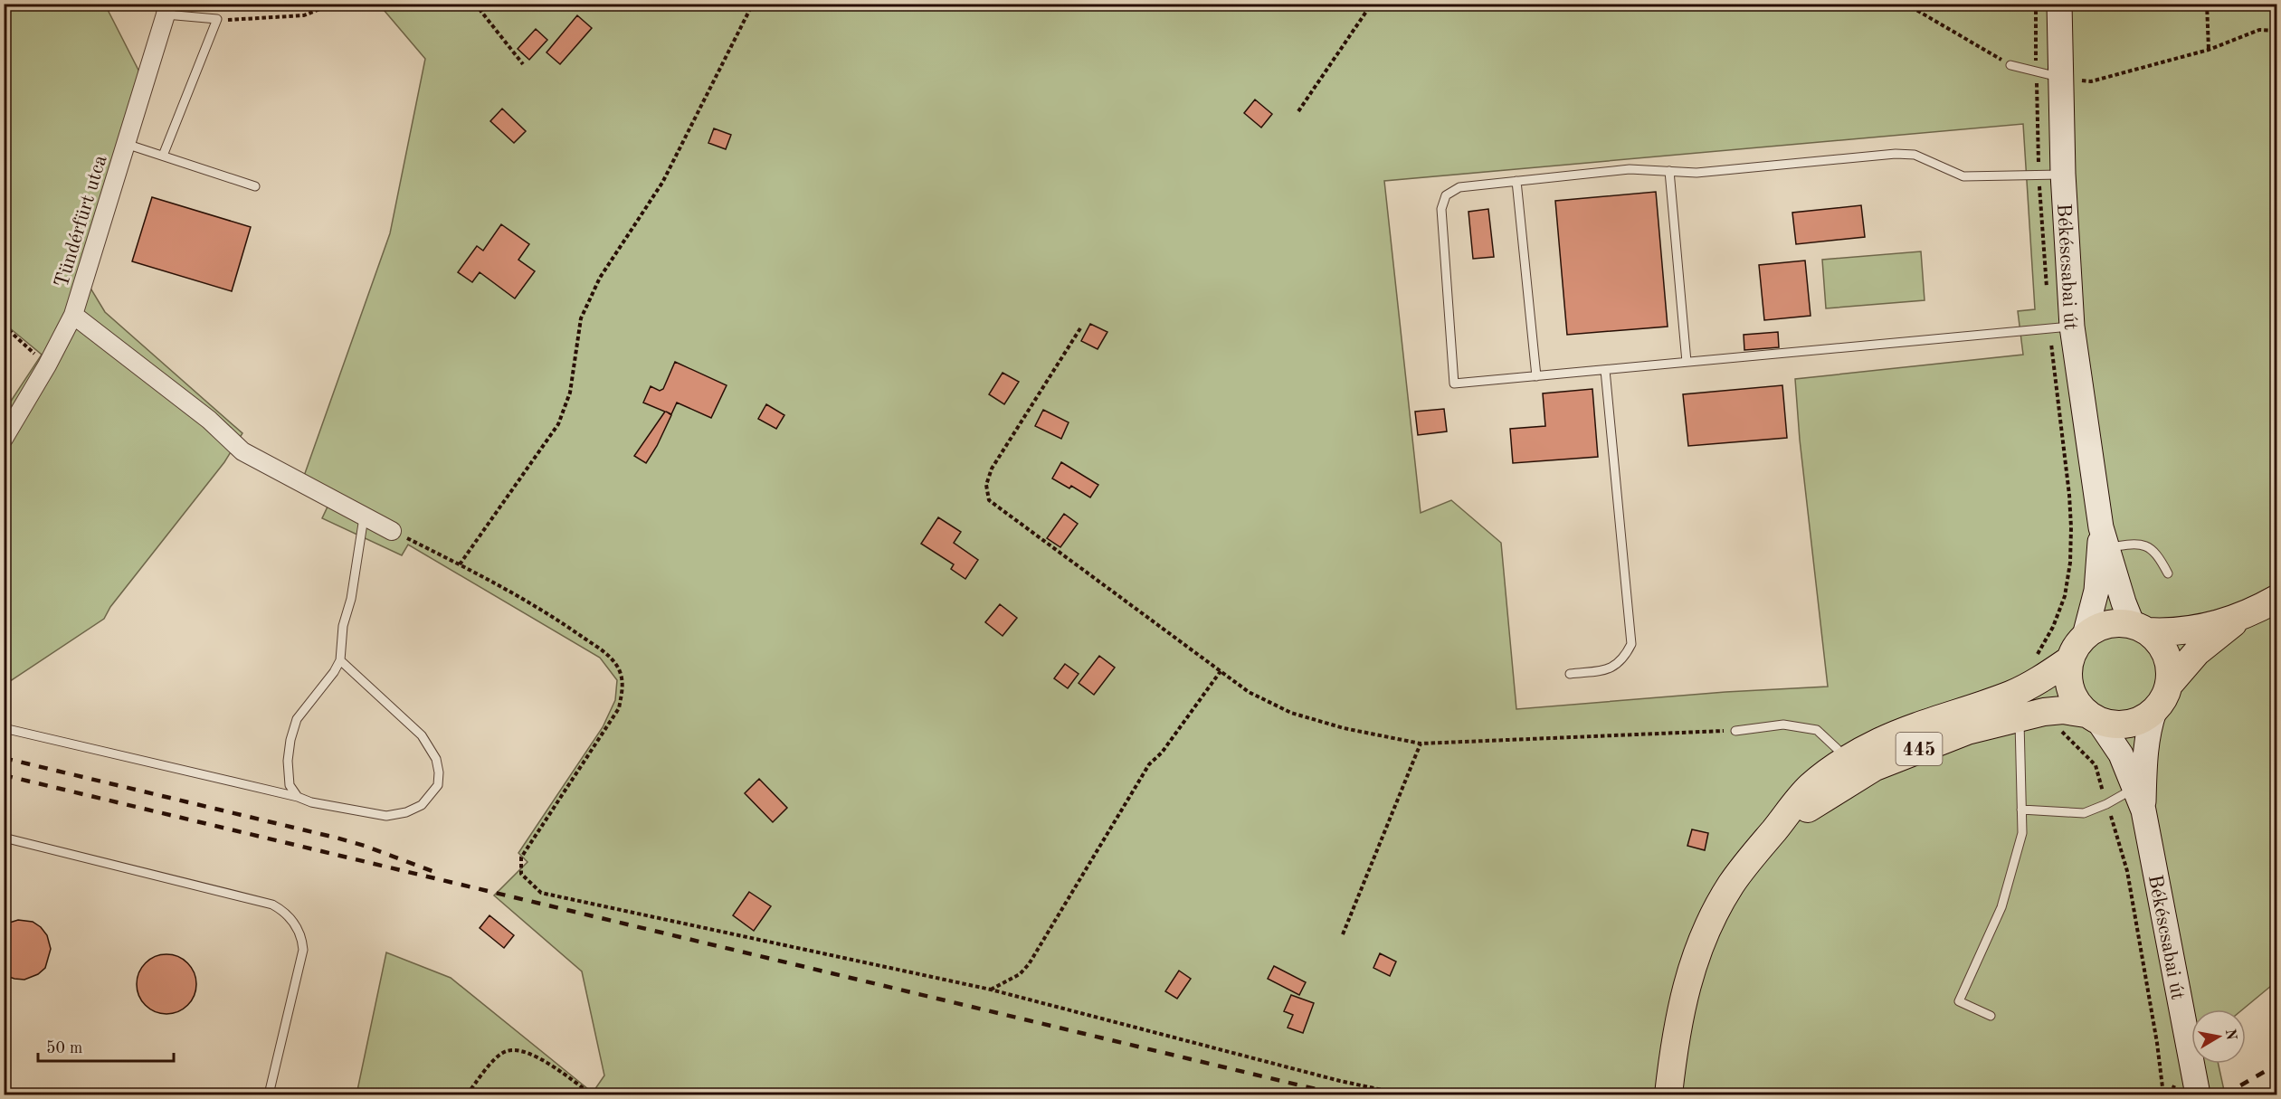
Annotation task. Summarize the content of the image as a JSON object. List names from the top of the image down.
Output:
{
  "streets": {
    "main road": ["445"],
    "street": ["Tündérfürt utca", "Békéscsabai út"]
  },
  "crossings": [
    ["Békéscsabai út", "445"]
  ],
  "scale_bar": "50 m",
  "north": "right"
}
